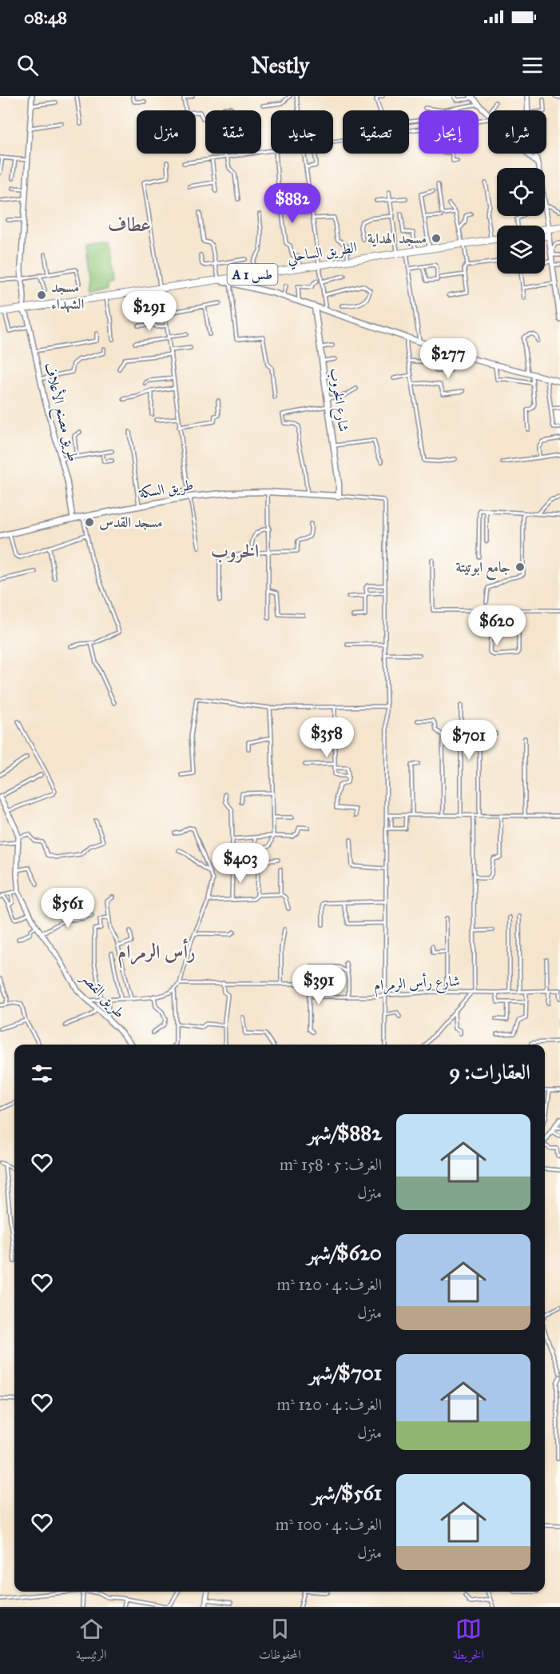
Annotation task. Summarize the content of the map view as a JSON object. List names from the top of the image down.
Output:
{
  "streets": {
    "highway": ["الطريق الساحلي", "A 1 طس"],
    "main road": ["شارع الخروب", "طريق السكة"],
    "street": ["طريق مصنع الأعلاف", "شارع رأس الرمرام", "طريق القصر"]
  },
  "crossings": [
    ["شارع الخروب", "طريق السكة"],
    ["طريق مصنع الأعلاف", "طريق السكة"]
  ],
  "districts": ["عطاف", "الخروب", "رأس الرمرام"],
  "places": [
    "مسجد الهداية",
    "مسجد الشهداء",
    "مسجد القدس",
    "جامع ابوتيتة"
  ],
  "page": {
    "status": "08:48",
    "header": "Nestly",
    "chip": [
      "شراء",
      "إيجار",
      "تصفية",
      "جديد",
      "شقة",
      "منزل"
    ],
    "price": [
      "$882",
      "$291",
      "$277",
      "$620",
      "$358",
      "$701",
      "$403",
      "$561",
      "$391"
    ],
    "heading": "العقارات: 9",
    "list": [
      {
        "name": "$882/شهر",
        "note": "الغرف: 5 · 158 m² · منزل"
      },
      {
        "name": "$620/شهر",
        "note": "الغرف: 4 · 120 m² · منزل"
      },
      {
        "name": "$701/شهر",
        "note": "الغرف: 4 · 120 m² · منزل"
      },
      {
        "name": "$561/شهر",
        "note": "الغرف: 4 · 100 m² · منزل"
      }
    ],
    "tabs": ["الخريطة", "المحفوظات", "الرئيسية"]
  }
}
